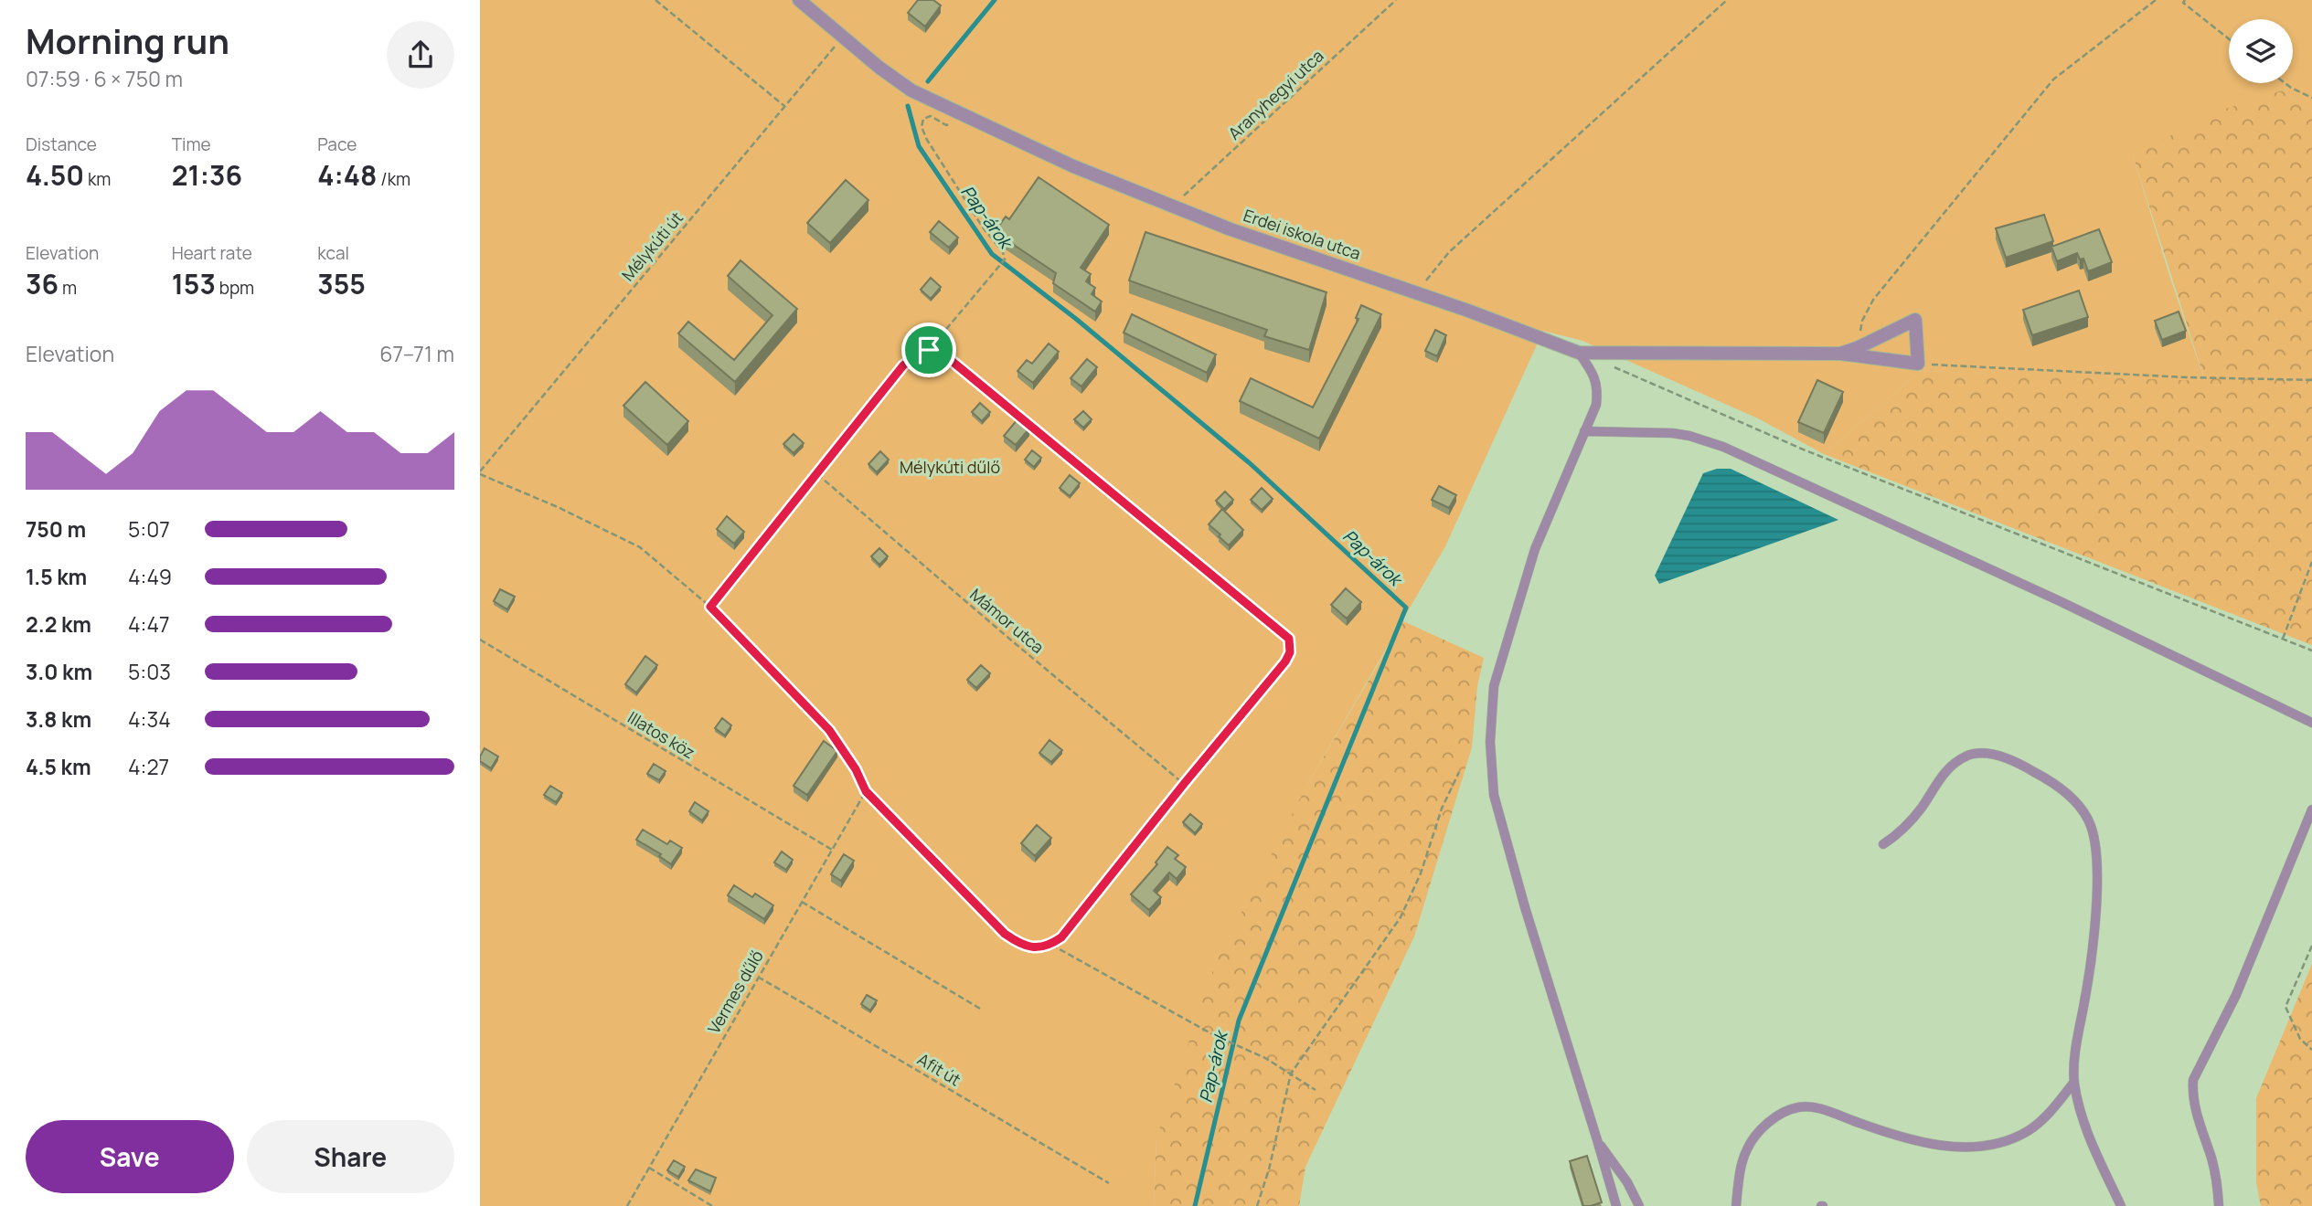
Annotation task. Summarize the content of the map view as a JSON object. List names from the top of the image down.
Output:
{
  "streets": {
    "street": ["Erdei iskola utca"],
    "path": [
      "Aranyhegyi utca",
      "Mélykúti út",
      "Mámor utca",
      "Illatos köz",
      "Vermes dűlő",
      "Afit út"
    ]
  },
  "crossings": [
    ["Aranyhegyi utca", "Erdei iskola utca"],
    ["Erdei iskola utca", "Mélykúti út"],
    ["Illatos köz", "Vermes dűlő"],
    ["Vermes dűlő", "Afit út"]
  ],
  "water": ["Pap-árok"],
  "parks": ["Mélykúti dűlő"],
  "page": {
    "heading": ["Morning run", "07:59 · 6 × 750 m"],
    "stats": [
      ["Distance", "4.50 km"],
      ["Time", "21:36"],
      ["Pace", "4:48 /km"],
      ["Elevation", "36 m"],
      ["Heart rate", "153 bpm"],
      ["kcal", "355"]
    ],
    "chart": ["Elevation", "67–71 m"],
    "list": [
      {
        "name": "750 m",
        "note": "5:07"
      },
      {
        "name": "1.5 km",
        "note": "4:49"
      },
      {
        "name": "2.2 km",
        "note": "4:47"
      },
      {
        "name": "3.0 km",
        "note": "5:03"
      },
      {
        "name": "3.8 km",
        "note": "4:34"
      },
      {
        "name": "4.5 km",
        "note": "4:27"
      }
    ],
    "buttons": ["Save", "Share"]
  }
}
